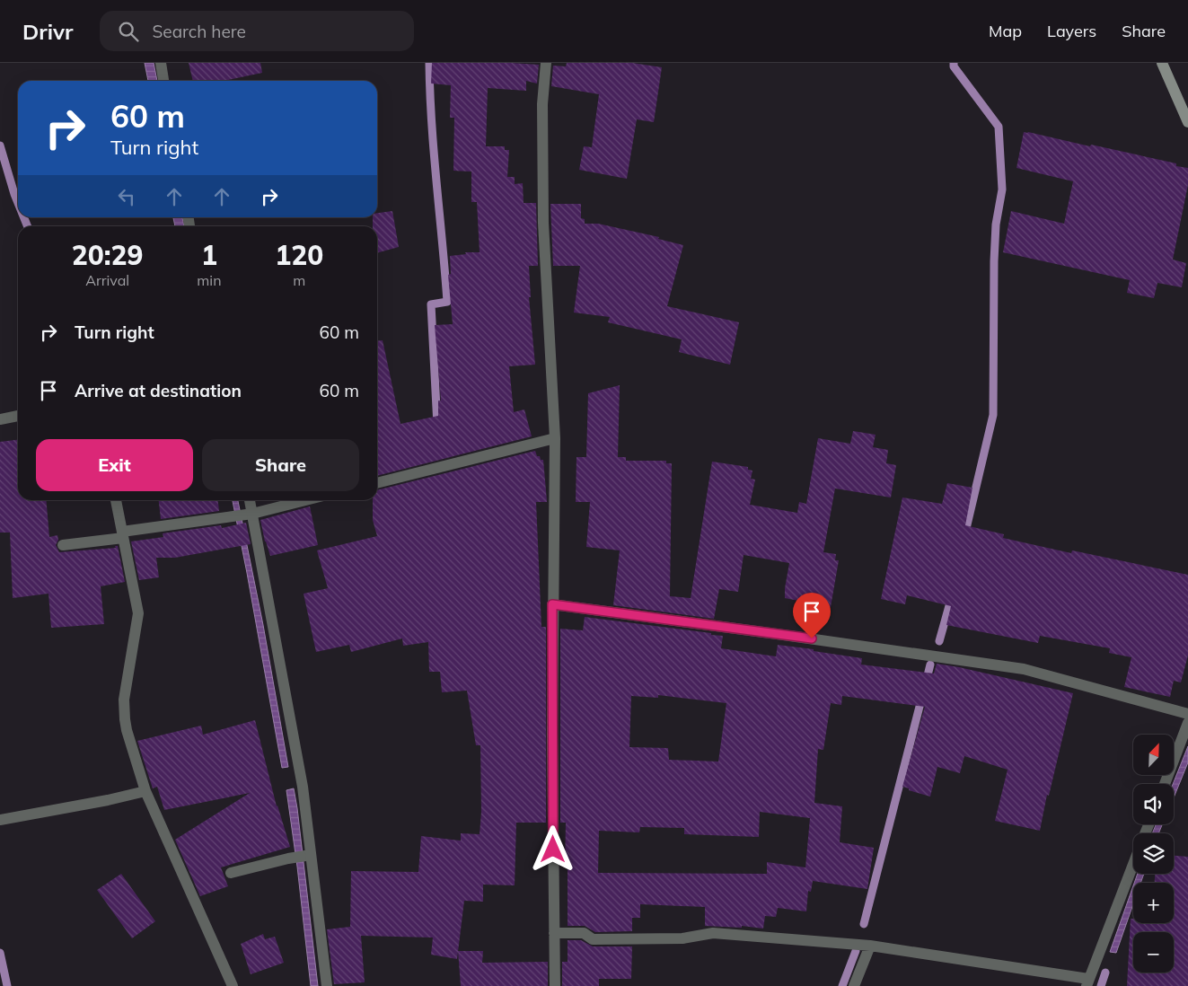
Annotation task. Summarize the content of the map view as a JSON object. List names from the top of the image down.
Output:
{
  "north": "top right",
  "page": {
    "header": "Drivr",
    "search": "Search here",
    "nav": ["Map", "Layers", "Share"],
    "turn": ["60 m", "Turn right"],
    "eta": [
      "20:29",
      "Arrival",
      "1",
      "min",
      "120",
      "m"
    ],
    "list": [
      {
        "name": "Turn right",
        "value": "60 m"
      },
      {
        "name": "Arrive at destination",
        "value": "60 m"
      }
    ],
    "buttons": ["Exit", "Share"],
    "map_buttons": ["+", "−"]
  }
}
